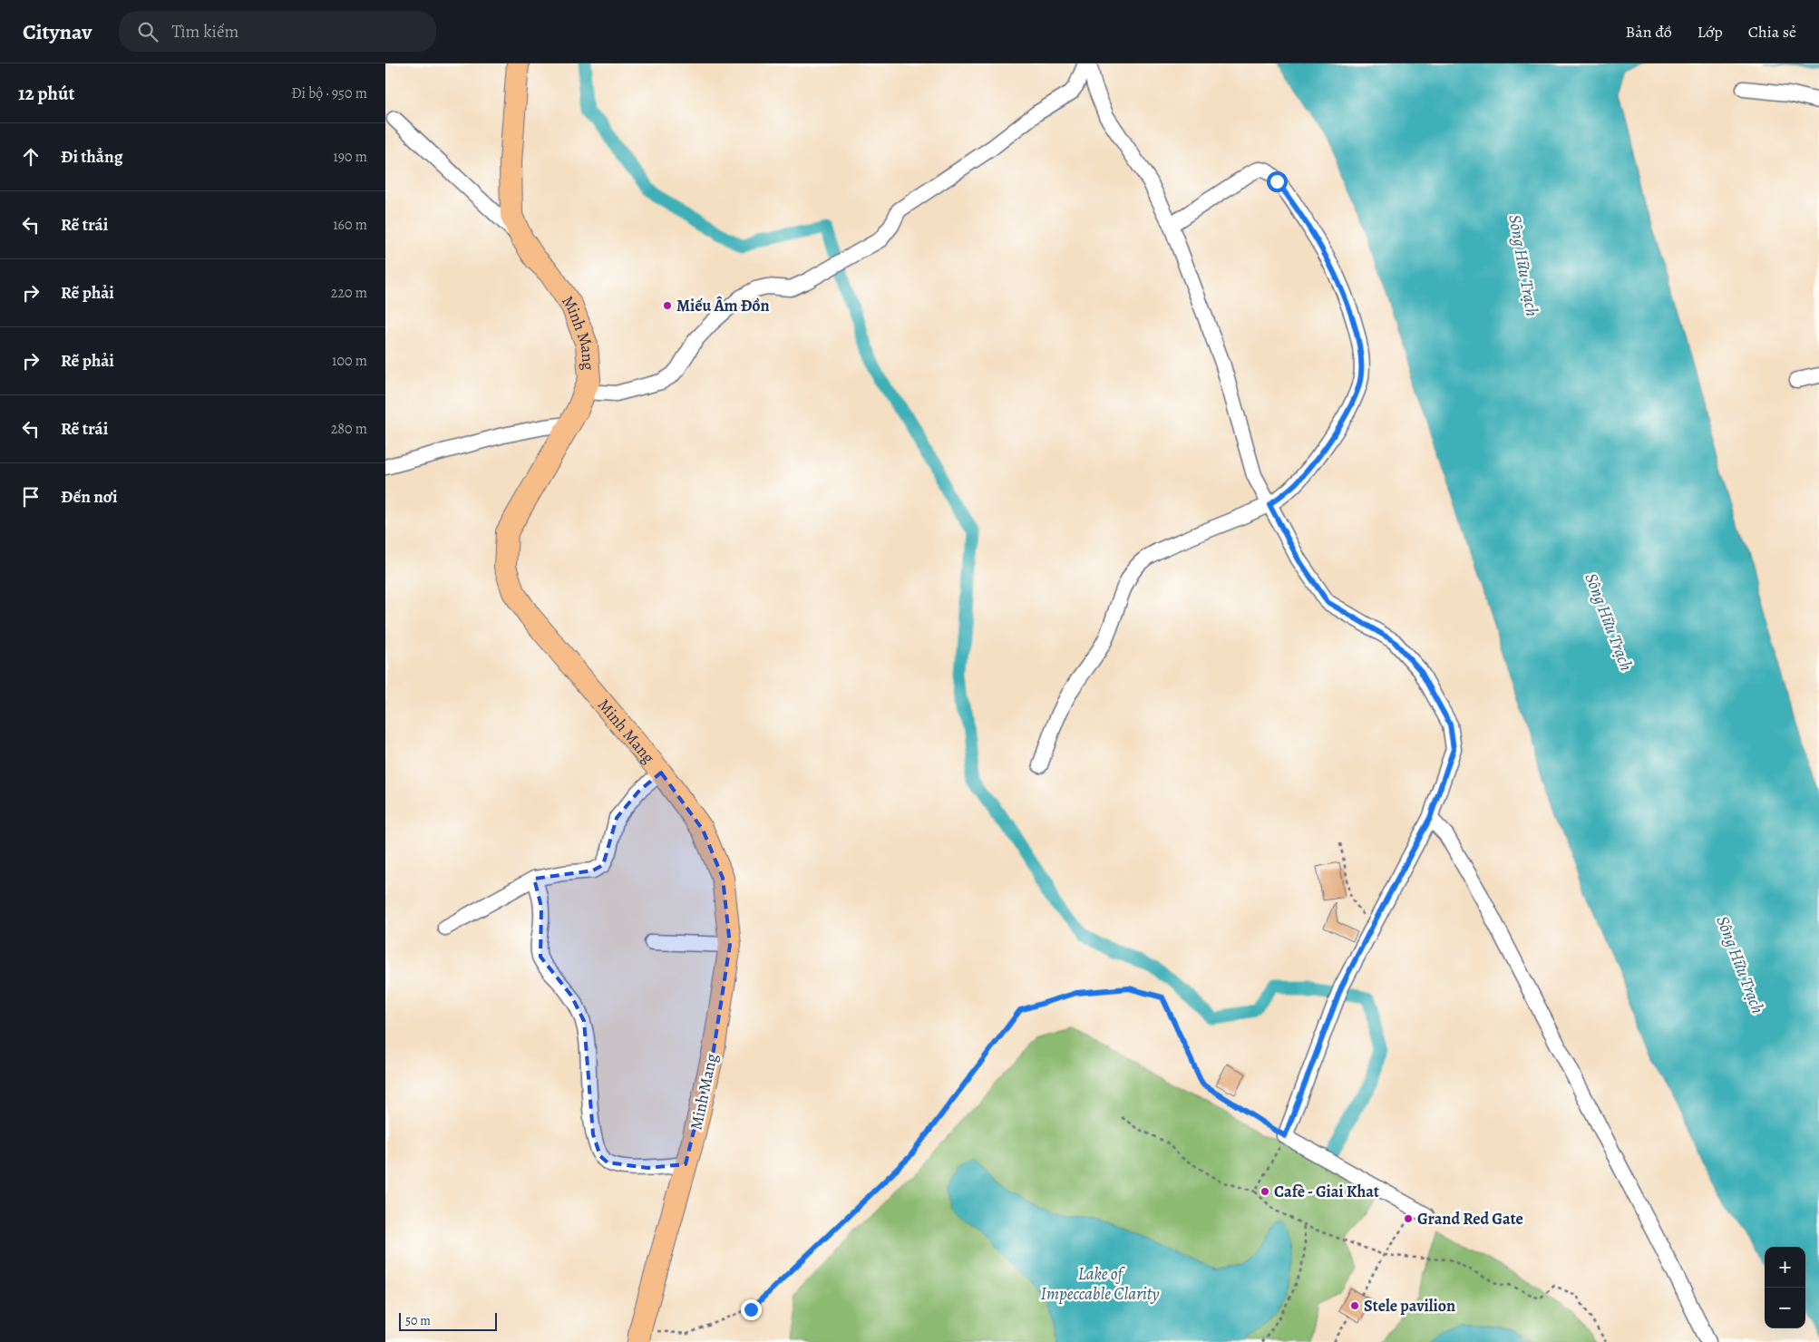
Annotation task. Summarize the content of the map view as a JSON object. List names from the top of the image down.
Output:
{
  "streets": {
    "highway": ["Minh Mang"]
  },
  "water": ["Sông Hữu Trạch", "Lake of Impeccable Clarity"],
  "places": [
    "Miếu Âm Đồn",
    "Cafè - Giai Khat",
    "Grand Red Gate",
    "Stele pavilion"
  ],
  "scale_bar": "50 m",
  "page": {
    "header": "Citynav",
    "search": "Tìm kiếm",
    "nav": ["Bản đồ", "Lớp", "Chia sẻ"],
    "heading": ["12 phút", "Đi bộ · 950 m"],
    "list": [
      ["Đi thẳng", "190 m"],
      ["Rẽ trái", "160 m"],
      ["Rẽ phải", "220 m"],
      ["Rẽ phải", "100 m"],
      ["Rẽ trái", "280 m"],
      "Đến nơi"
    ],
    "map_buttons": ["+", "−"],
    "scale": "50 m"
  }
}
